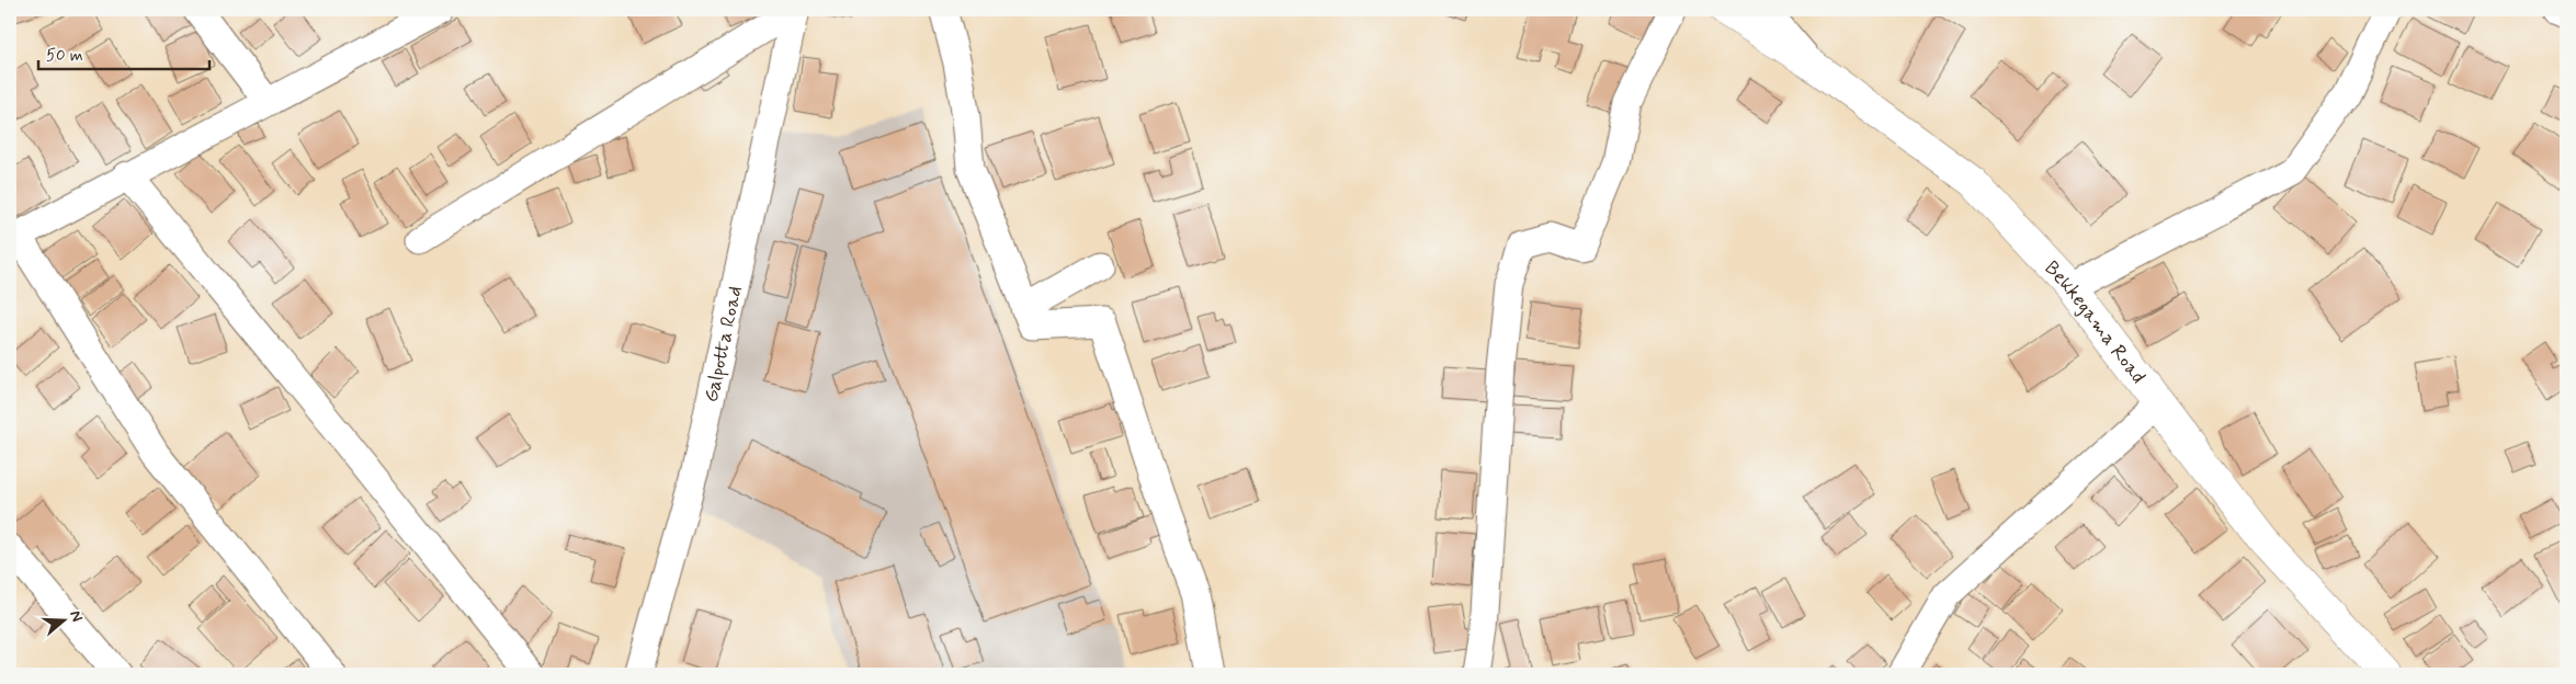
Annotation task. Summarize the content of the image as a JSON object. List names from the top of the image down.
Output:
{
  "streets": {
    "street": ["Bekkegama Road", "Galpotta Road"]
  },
  "scale_bar": "50 m",
  "north": "right"
}
